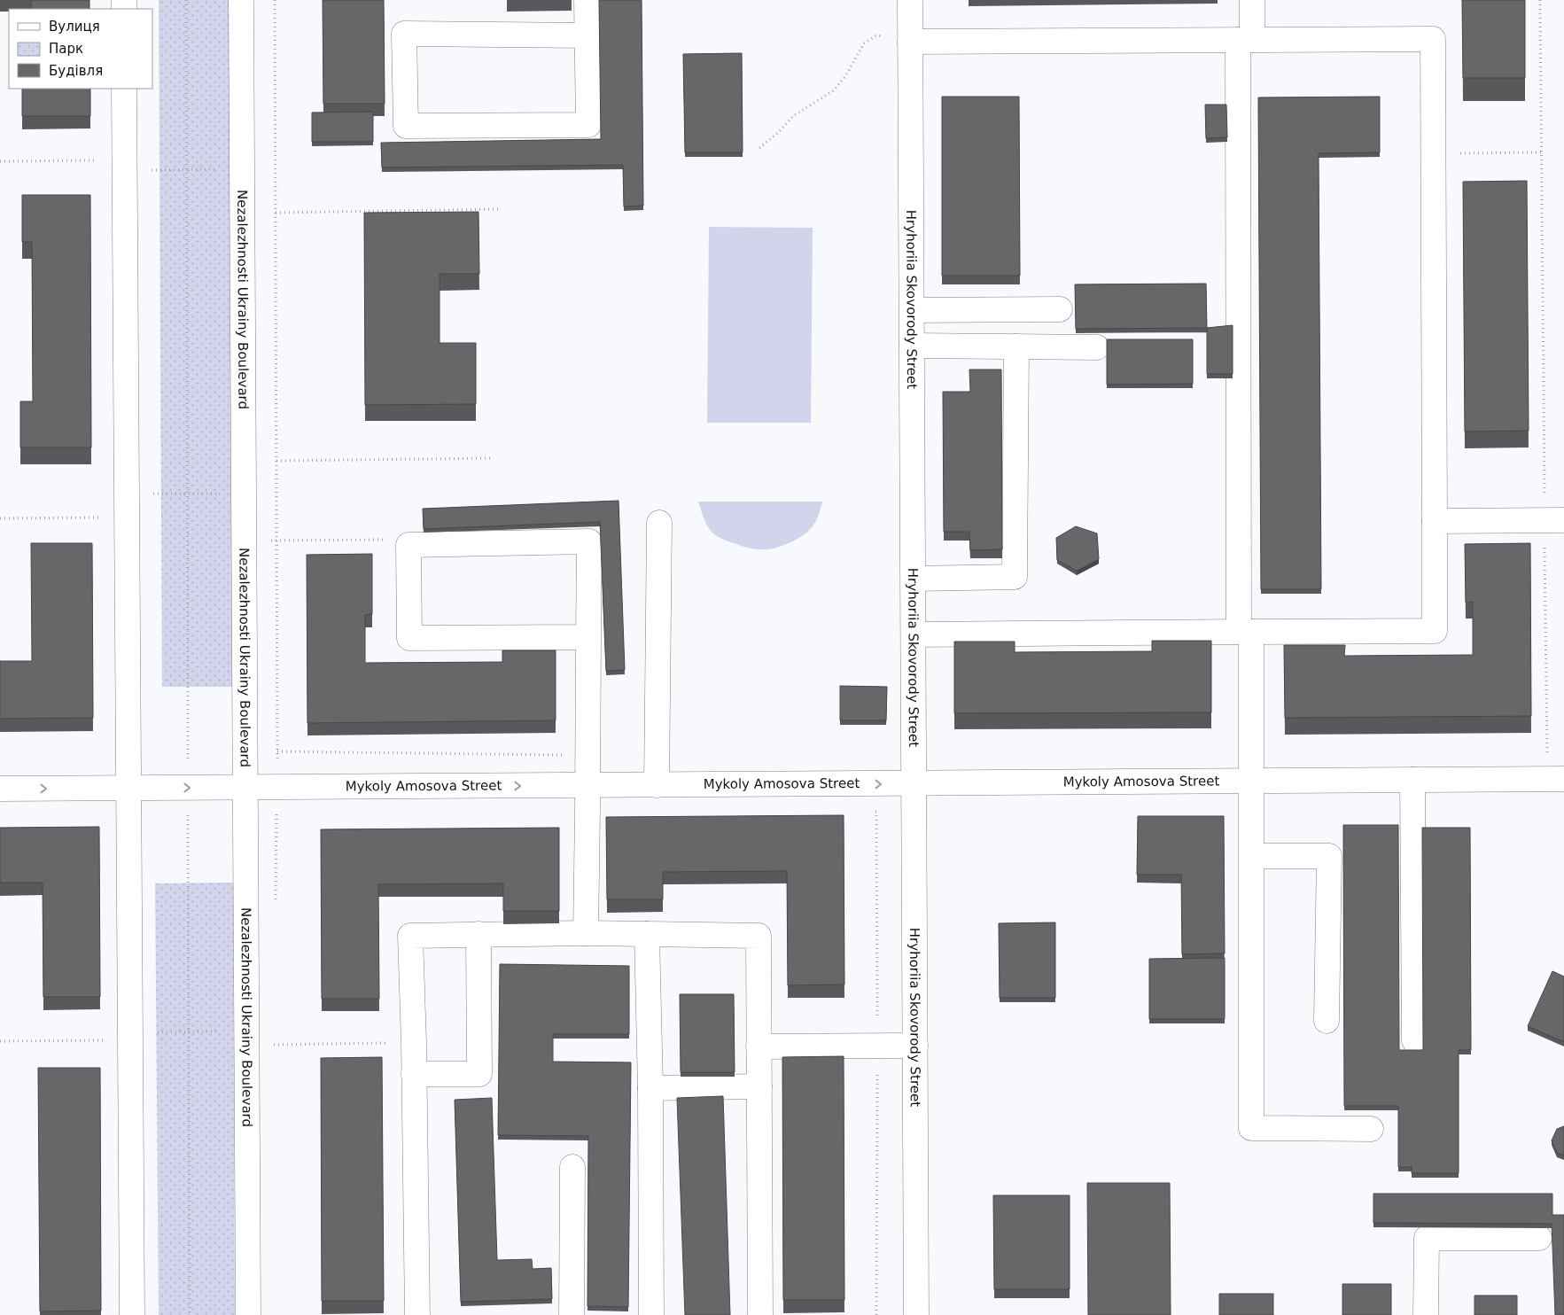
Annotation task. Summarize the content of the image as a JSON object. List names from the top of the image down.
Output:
{
  "streets": {
    "street": ["Nezalezhnosti Ukrainy Boulevard", "Hryhoriia Skovorody Street", "Mykoly Amosova Street"]
  },
  "crossings": [
    ["Nezalezhnosti Ukrainy Boulevard", "Mykoly Amosova Street"],
    ["Hryhoriia Skovorody Street", "Mykoly Amosova Street"]
  ],
  "one_way": ["Mykoly Amosova Street"],
  "legend": ["Вулиця", "Парк", "Будівля"]
}
